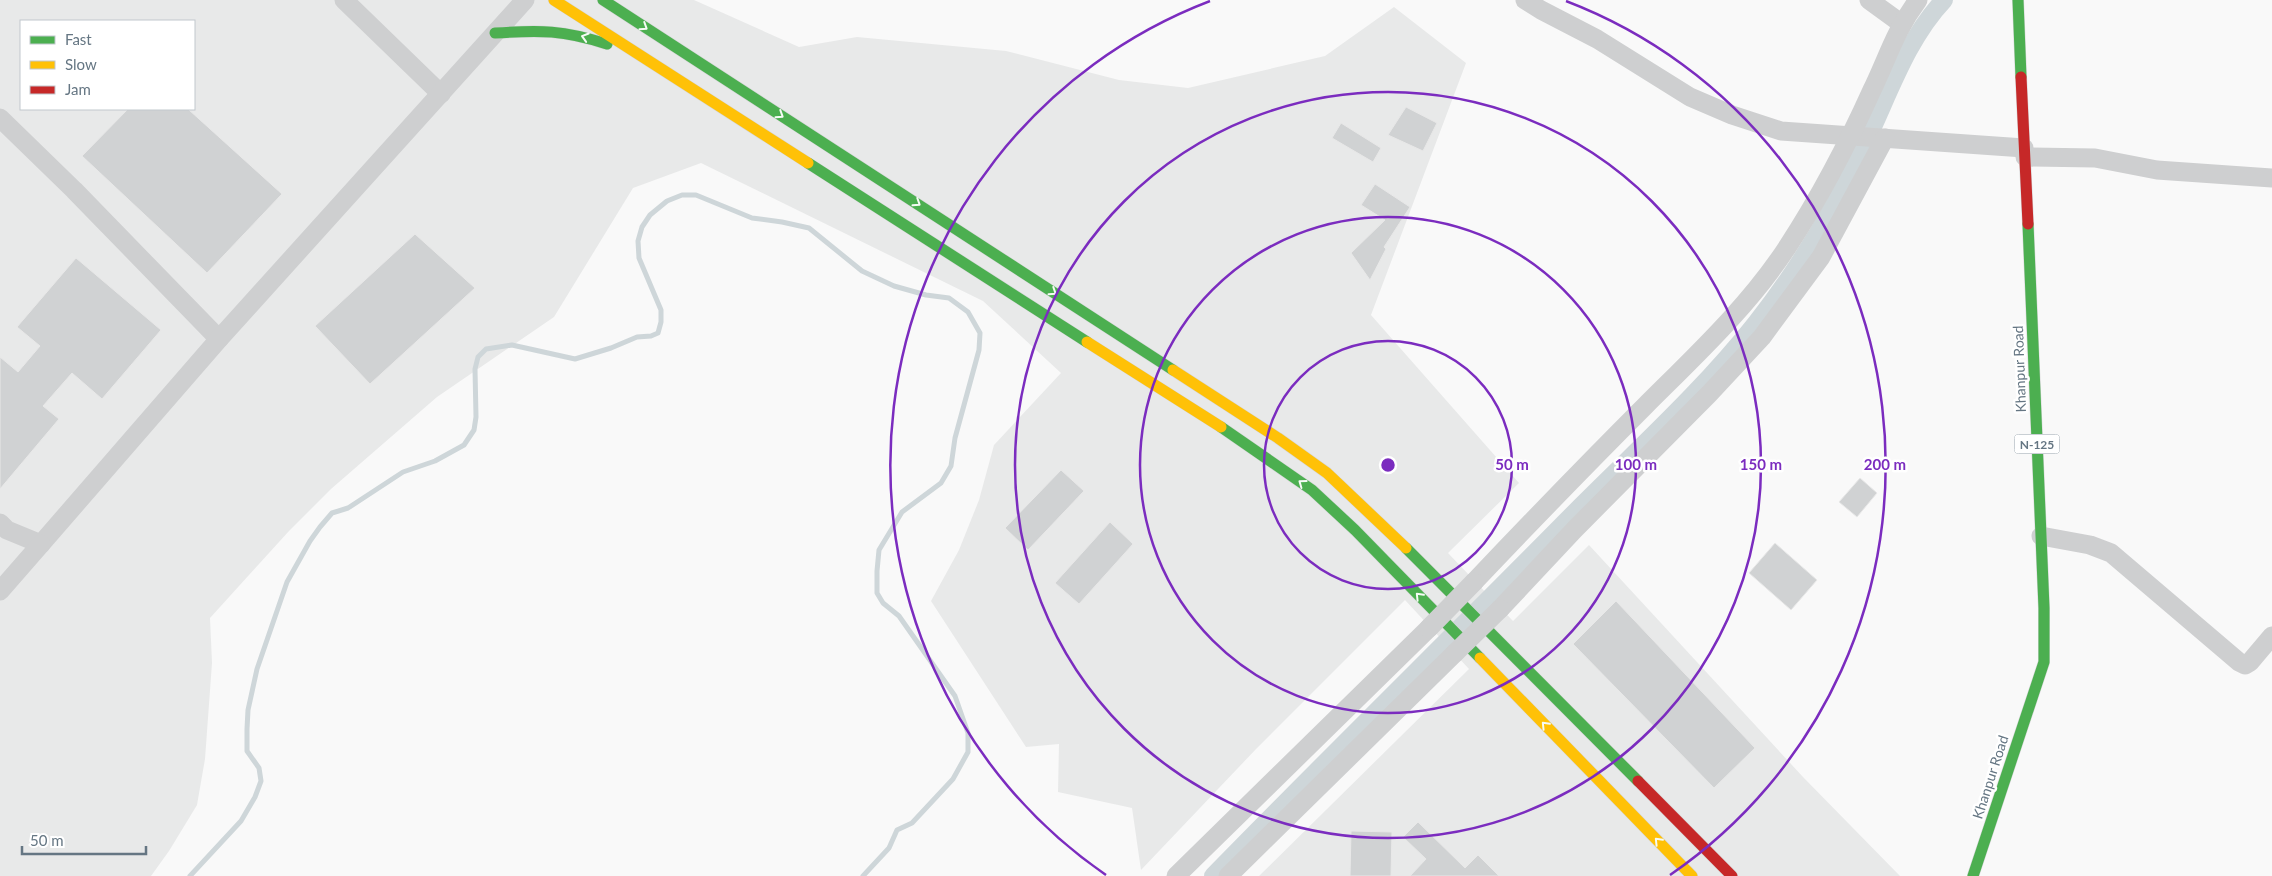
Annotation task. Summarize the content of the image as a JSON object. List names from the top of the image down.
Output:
{
  "streets": {
    "main road": ["Khanpur Road", "N-125"]
  },
  "legend": ["Fast", "Slow", "Jam"],
  "scale_bar": "50 m",
  "rings": [
    "50 m",
    "100 m",
    "150 m",
    "200 m"
  ]
}
